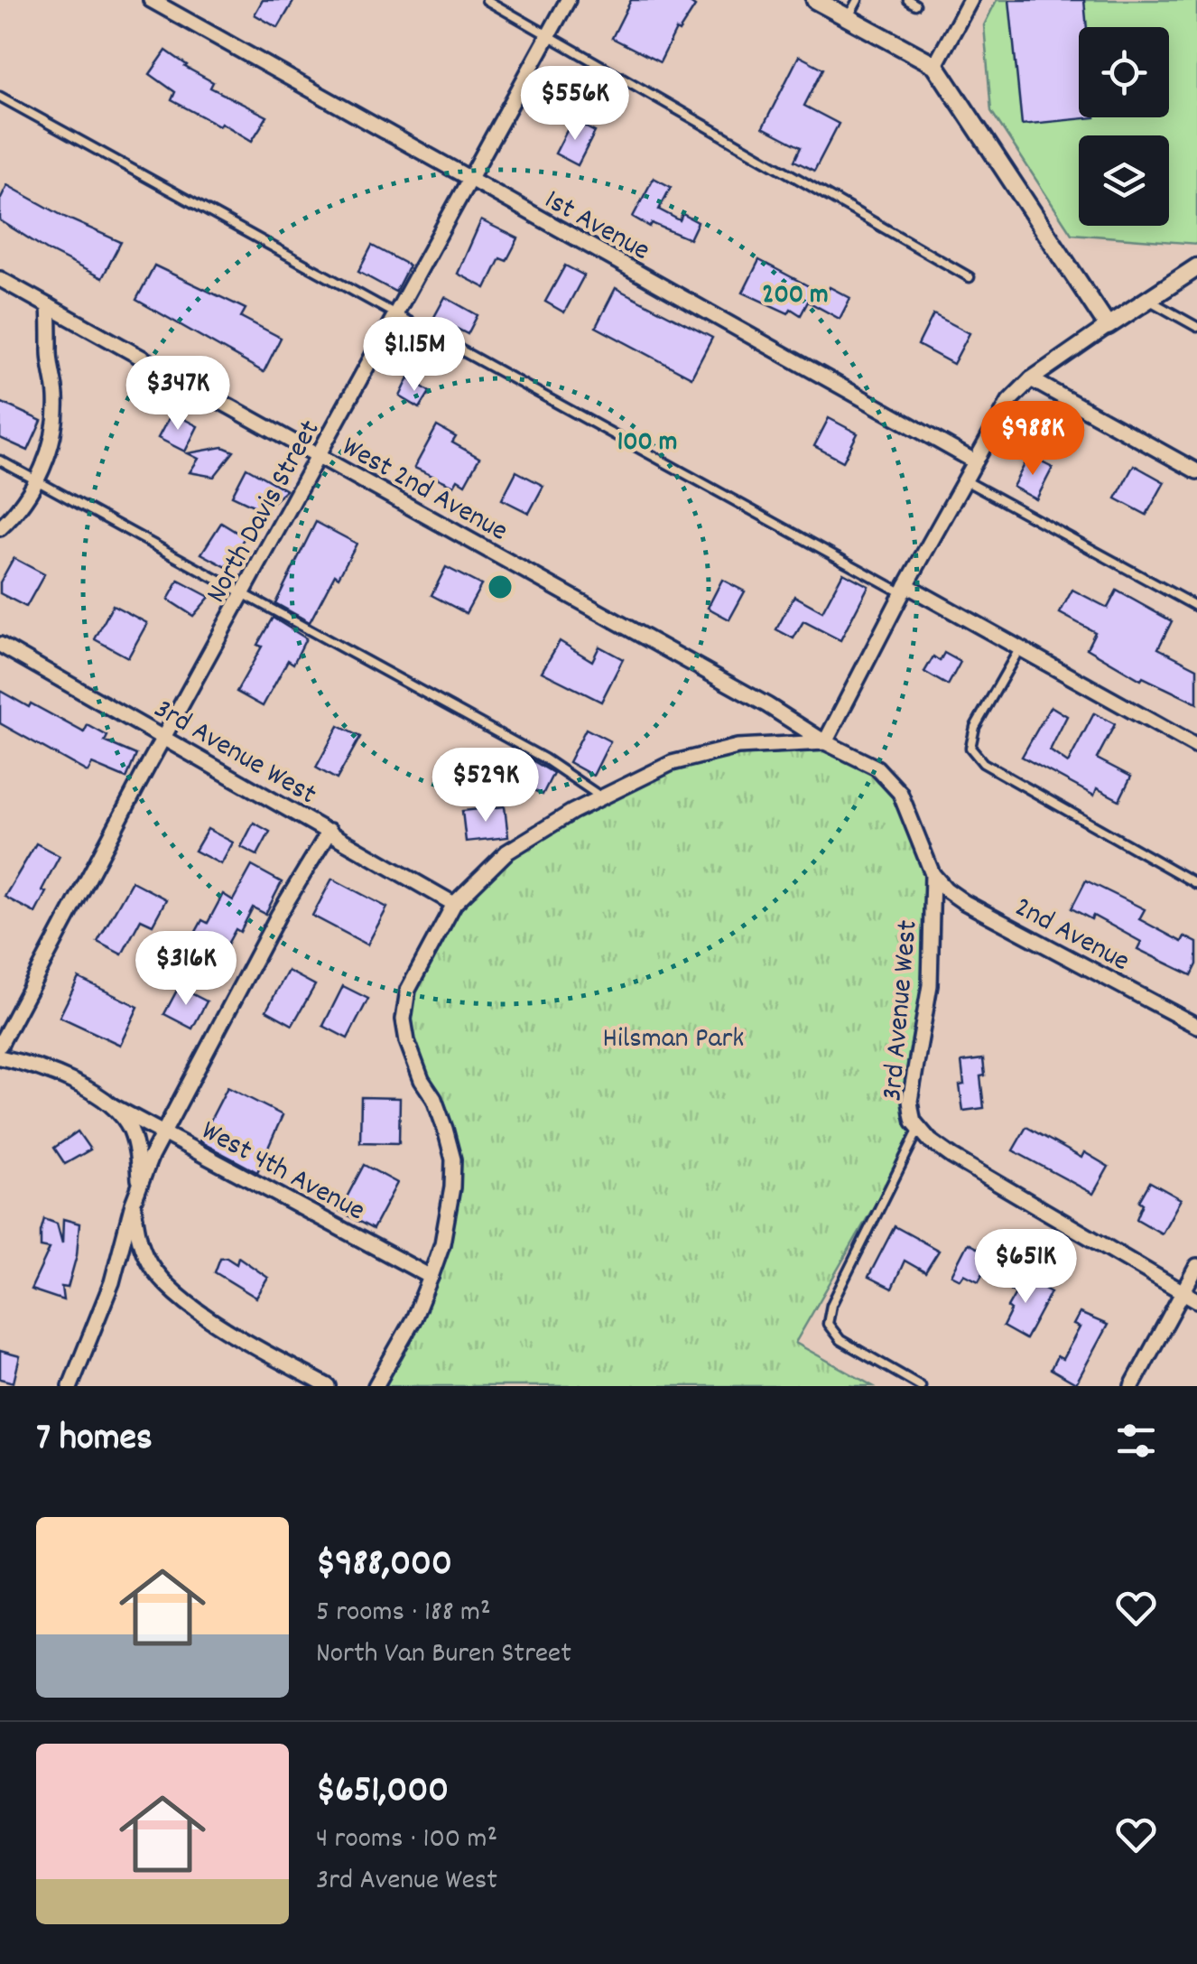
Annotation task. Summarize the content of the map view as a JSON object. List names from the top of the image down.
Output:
{
  "streets": {
    "street": [
      "1st Avenue",
      "West 2nd Avenue",
      "North Davis Street",
      "3rd Avenue West",
      "2nd Avenue",
      "West 4th Avenue"
    ]
  },
  "crossings": [
    ["1st Avenue", "North Davis Street"],
    ["West 2nd Avenue", "North Davis Street"],
    ["West 2nd Avenue", "3rd Avenue West"],
    ["North Davis Street", "3rd Avenue West"],
    ["3rd Avenue West", "2nd Avenue"]
  ],
  "parks": ["Hilsman Park"],
  "page": {
    "price": [
      "$556K",
      "$1.15M",
      "$347K",
      "$988K",
      "$529K",
      "$316K",
      "$651K"
    ],
    "heading": "7 homes",
    "list": [
      {
        "name": "$988,000",
        "note": "5 rooms · 188 m² · North Van Buren Street"
      },
      {
        "name": "$651,000",
        "note": "4 rooms · 100 m² · 3rd Avenue West"
      }
    ]
  },
  "rings": ["200 m", "100 m"]
}
